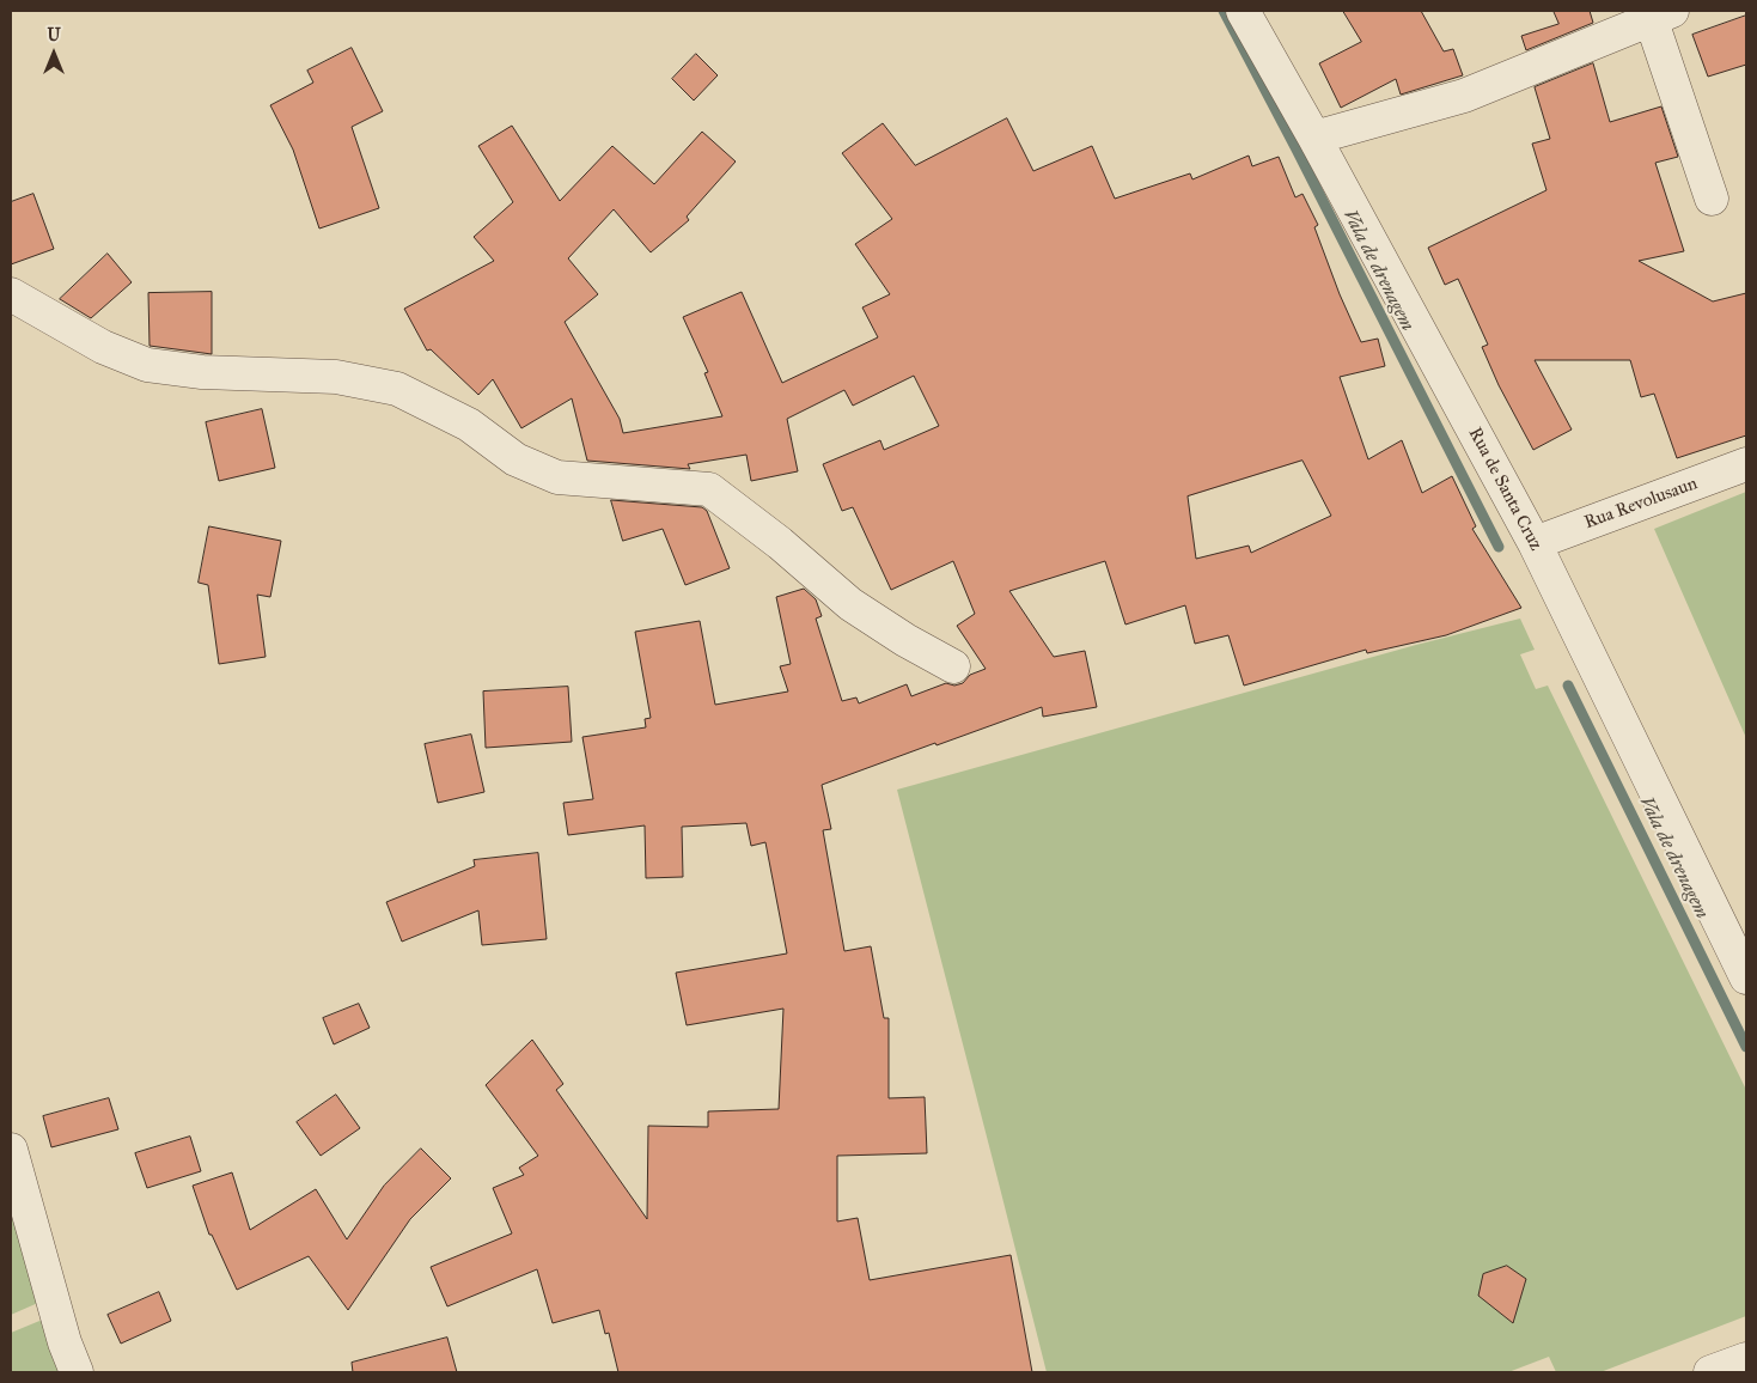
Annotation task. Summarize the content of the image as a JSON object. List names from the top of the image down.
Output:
{
  "streets": {
    "street": ["Rua de Santa Cruz", "Rua Revolusaun"]
  },
  "crossings": [
    ["Rua de Santa Cruz", "Rua Revolusaun"]
  ],
  "water": ["Vala de drenagem"],
  "north": "top"
}
